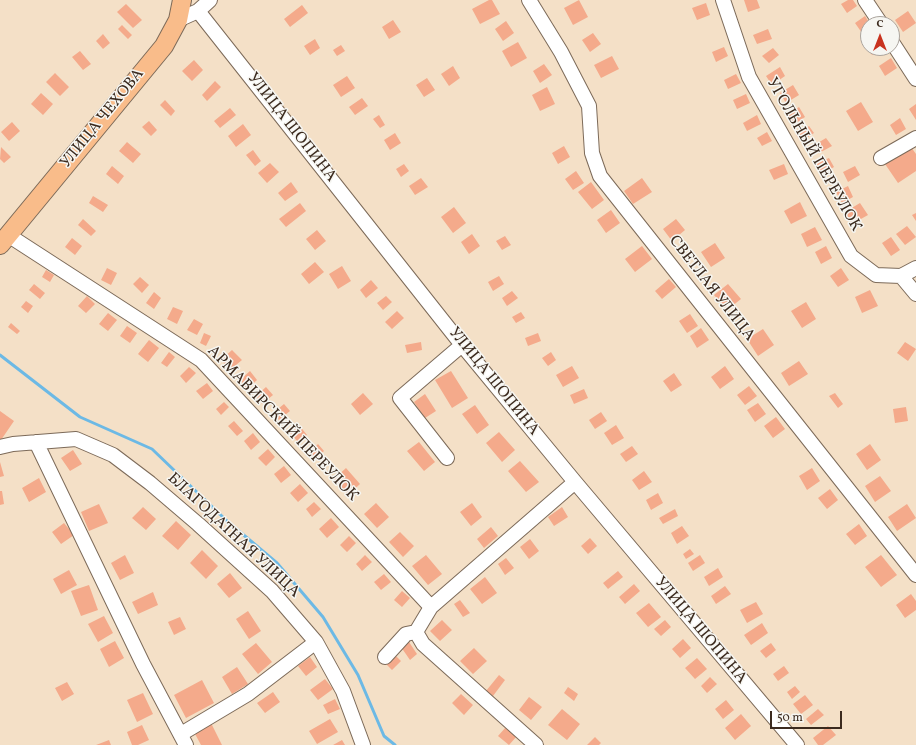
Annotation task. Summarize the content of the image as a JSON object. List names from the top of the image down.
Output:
{
  "streets": {
    "main road": ["УЛИЦА ЧЕХОВА"],
    "street": [
      "УЛИЦА ШОПИНА",
      "УГОЛЬНЫЙ ПЕРЕУЛОК",
      "СВЕТЛАЯ УЛИЦА",
      "АРМАВИРСКИЙ ПЕРЕУЛОК",
      "БЛАГОДАТНАЯ УЛИЦА"
    ]
  },
  "crossings": [
    ["УЛИЦА ЧЕХОВА", "АРМАВИРСКИЙ ПЕРЕУЛОК"]
  ],
  "scale_bar": "50 m",
  "north": "top"
}
